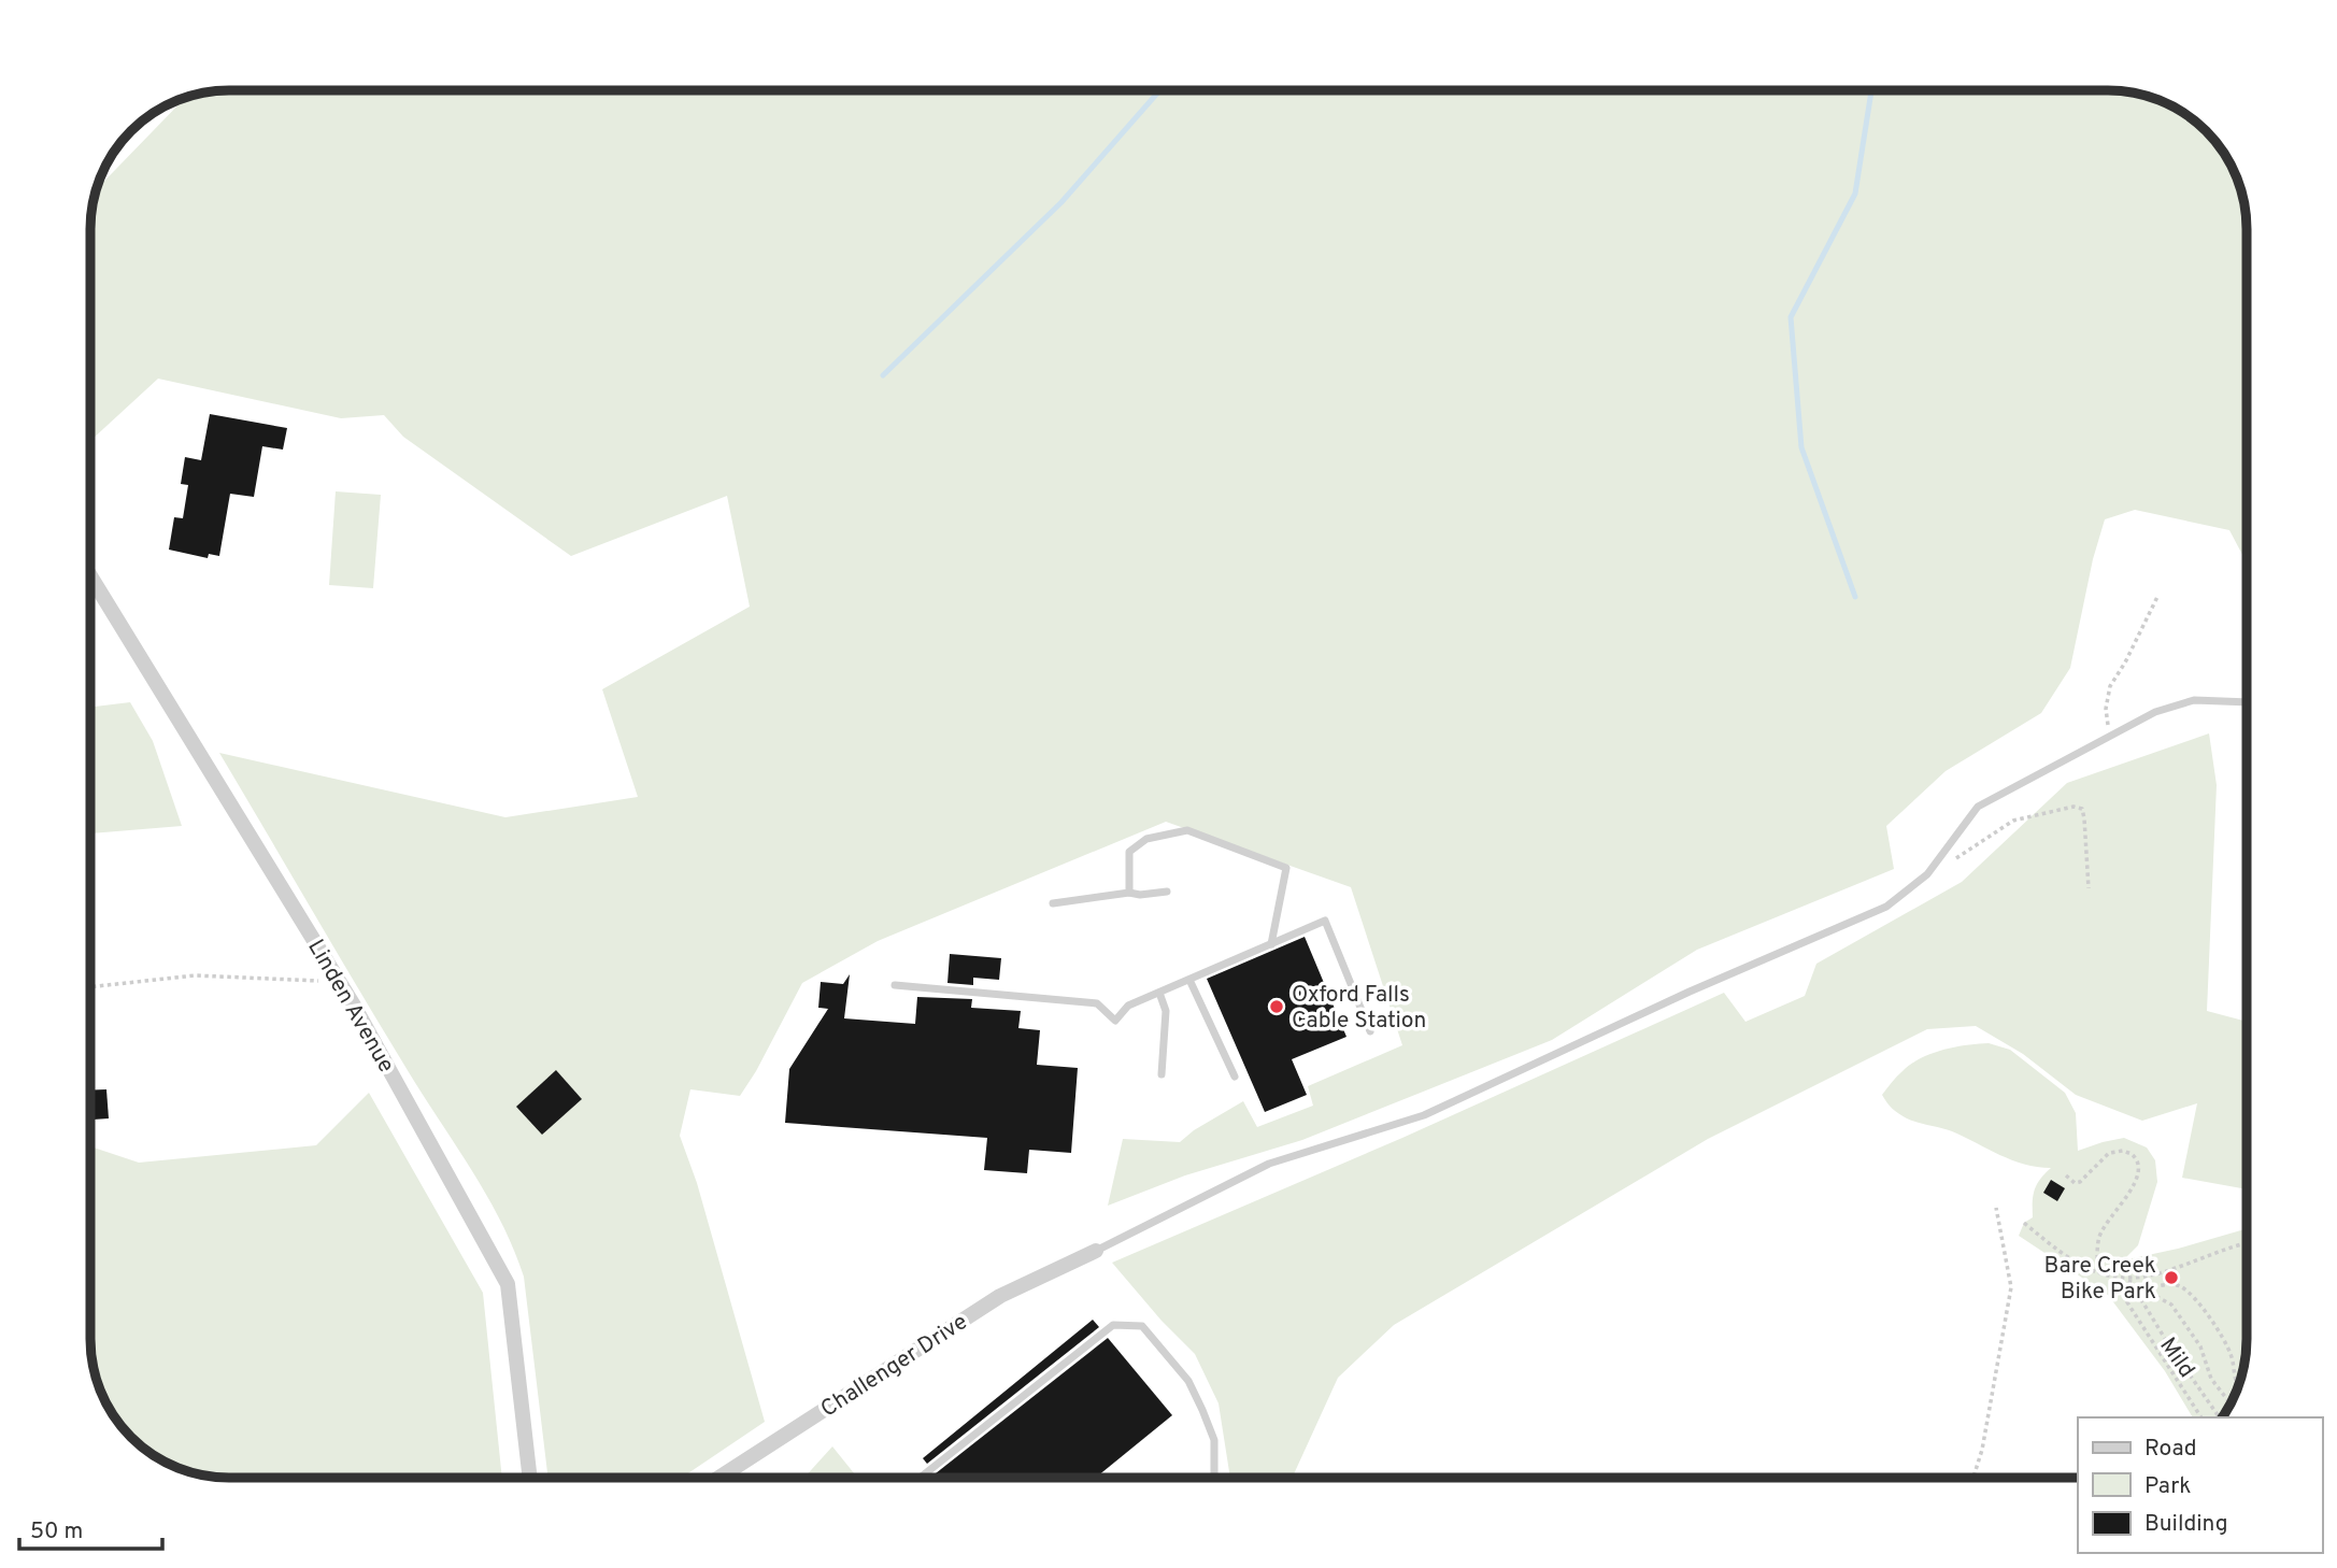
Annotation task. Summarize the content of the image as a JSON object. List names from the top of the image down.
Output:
{
  "streets": {
    "street": ["Linden Avenue", "Challenger Drive"],
    "path": ["Mild"]
  },
  "places": ["Oxford Falls Cable Station", "Bare Creek Bike Park"],
  "legend": ["Road", "Park", "Building"],
  "scale_bar": "50 m"
}
